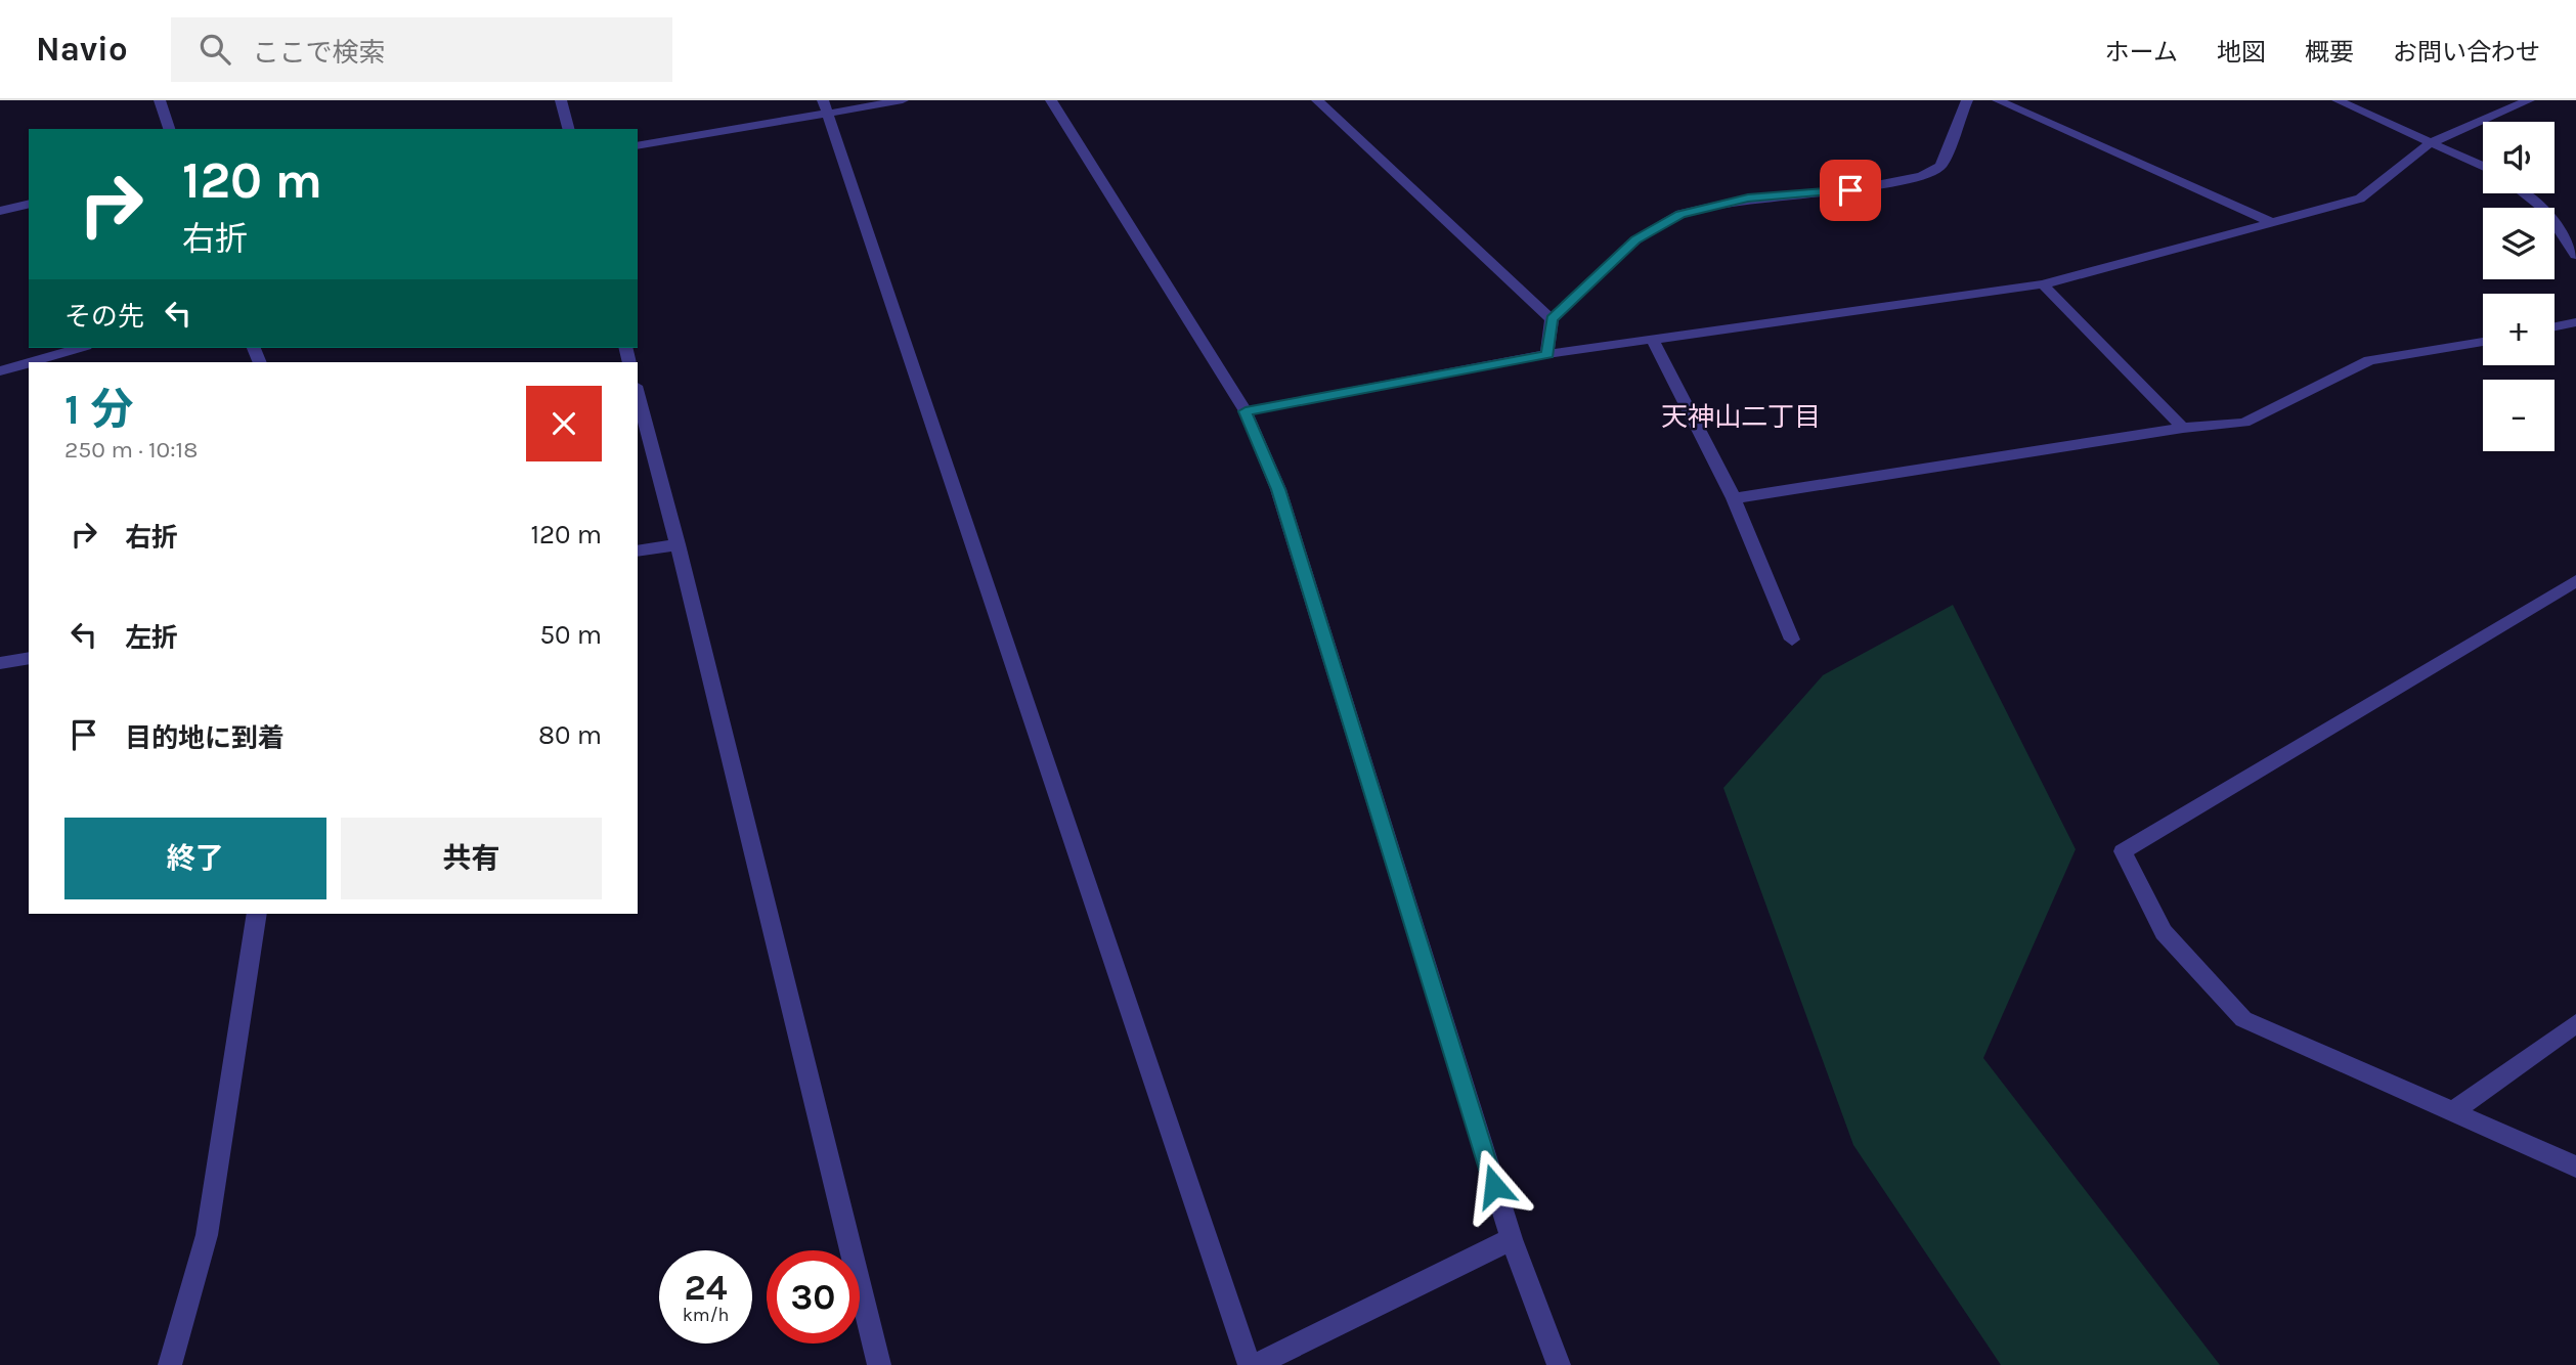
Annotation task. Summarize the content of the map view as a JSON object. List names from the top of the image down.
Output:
{
  "districts": ["天神山二丁目"],
  "page": {
    "header": "Navio",
    "search": "ここで検索",
    "nav": [
      "ホーム",
      "地図",
      "概要",
      "お問い合わせ"
    ],
    "map_buttons": ["+", "−"],
    "turn": ["120 m", "右折"],
    "then": "その先",
    "heading": ["1 分", "250 m · 10:18"],
    "list": [
      {
        "name": "右折",
        "value": "120 m"
      },
      {
        "name": "左折",
        "value": "50 m"
      },
      {
        "name": "目的地に到着",
        "value": "80 m"
      }
    ],
    "buttons": ["終了", "共有"],
    "speed": "24 km/h",
    "limit": "30"
  }
}
